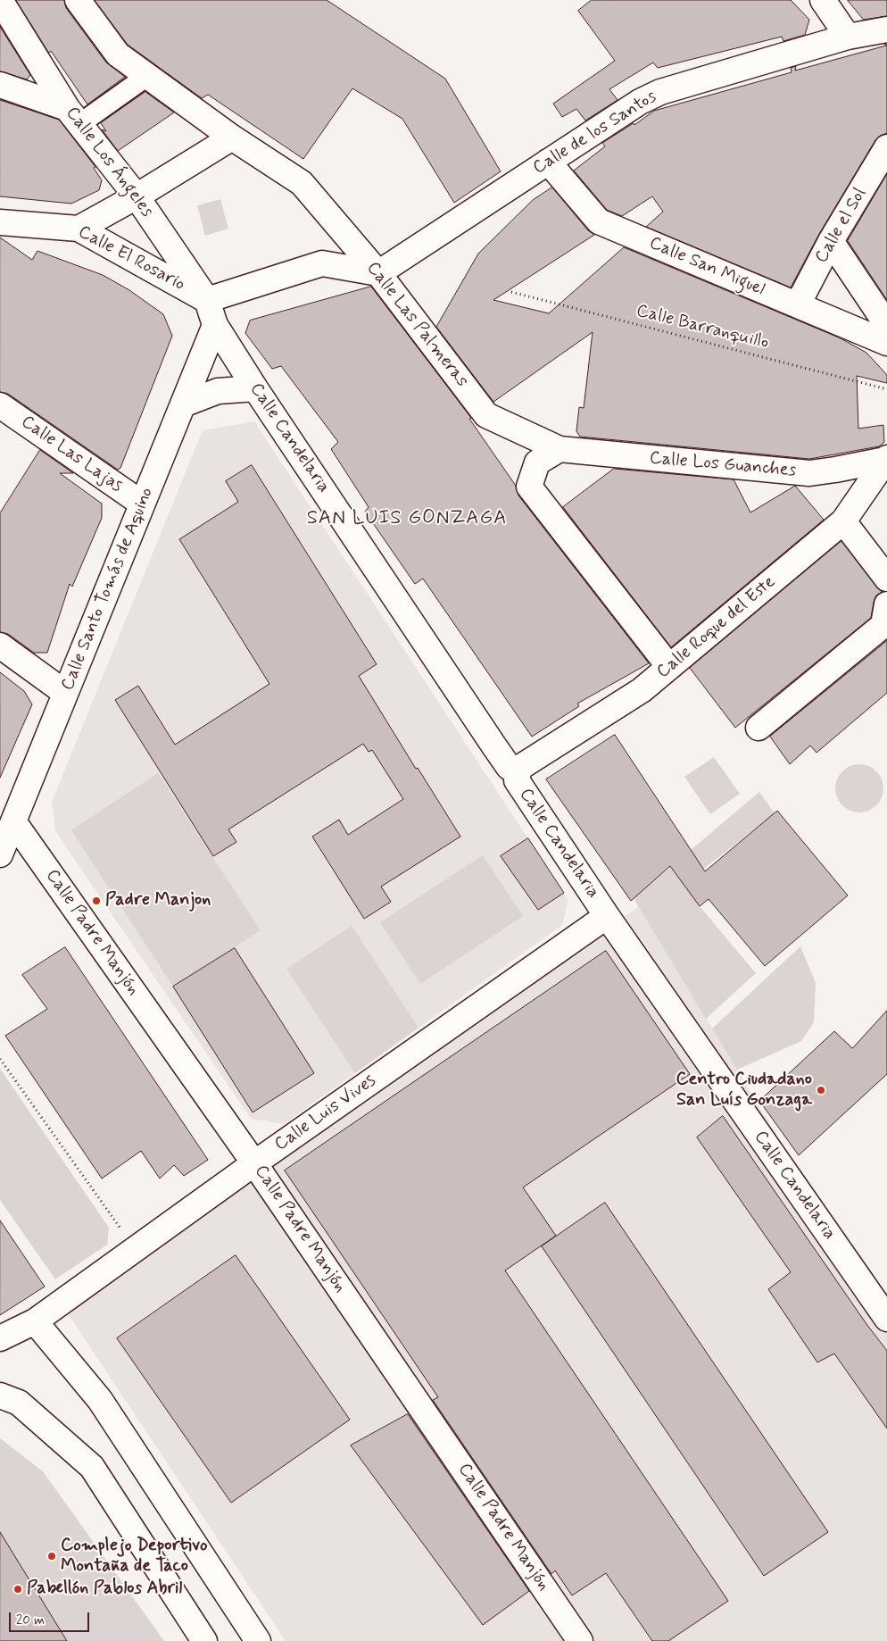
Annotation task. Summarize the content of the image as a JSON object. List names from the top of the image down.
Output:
{
  "streets": {
    "street": [
      "Calle de los Santos",
      "Calle Los Ángeles",
      "Calle el Sol",
      "Calle El Rosario",
      "Calle San Miguel",
      "Calle Las Palmeras",
      "Calle Candelaria",
      "Calle Las Lajas",
      "Calle Los Guanches",
      "Calle Santo Tomás de Aquino",
      "Calle Roque del Este",
      "Calle Padre Manjón",
      "Calle Luis Vives"
    ],
    "path": ["Calle Barranquillo"]
  },
  "crossings": [
    ["Calle de los Santos", "Calle San Miguel"],
    ["Calle de los Santos", "Calle Las Palmeras"],
    ["Calle Los Ángeles", "Calle El Rosario"],
    ["Calle Los Ángeles", "Calle Candelaria"],
    ["Calle Los Ángeles", "Calle Santo Tomás de Aquino"],
    ["Calle el Sol", "Calle San Miguel"],
    ["Calle Las Palmeras", "Calle Los Guanches"],
    ["Calle Candelaria", "Calle Santo Tomás de Aquino"],
    ["Calle Candelaria", "Calle Roque del Este"],
    ["Calle Candelaria", "Calle Luis Vives"],
    ["Calle Las Lajas", "Calle Santo Tomás de Aquino"],
    ["Calle Los Guanches", "Calle Roque del Este"],
    ["Calle Santo Tomás de Aquino", "Calle Padre Manjón"],
    ["Calle Padre Manjón", "Calle Luis Vives"]
  ],
  "districts": ["SAN LUIS GONZAGA"],
  "places": [
    "Padre Manjon",
    "Centro Ciudadano San Luís Gonzaga",
    "Complejo Deportivo Montaña de Taco",
    "Pabellón Pablos Abril"
  ],
  "scale_bar": "20 m"
}
